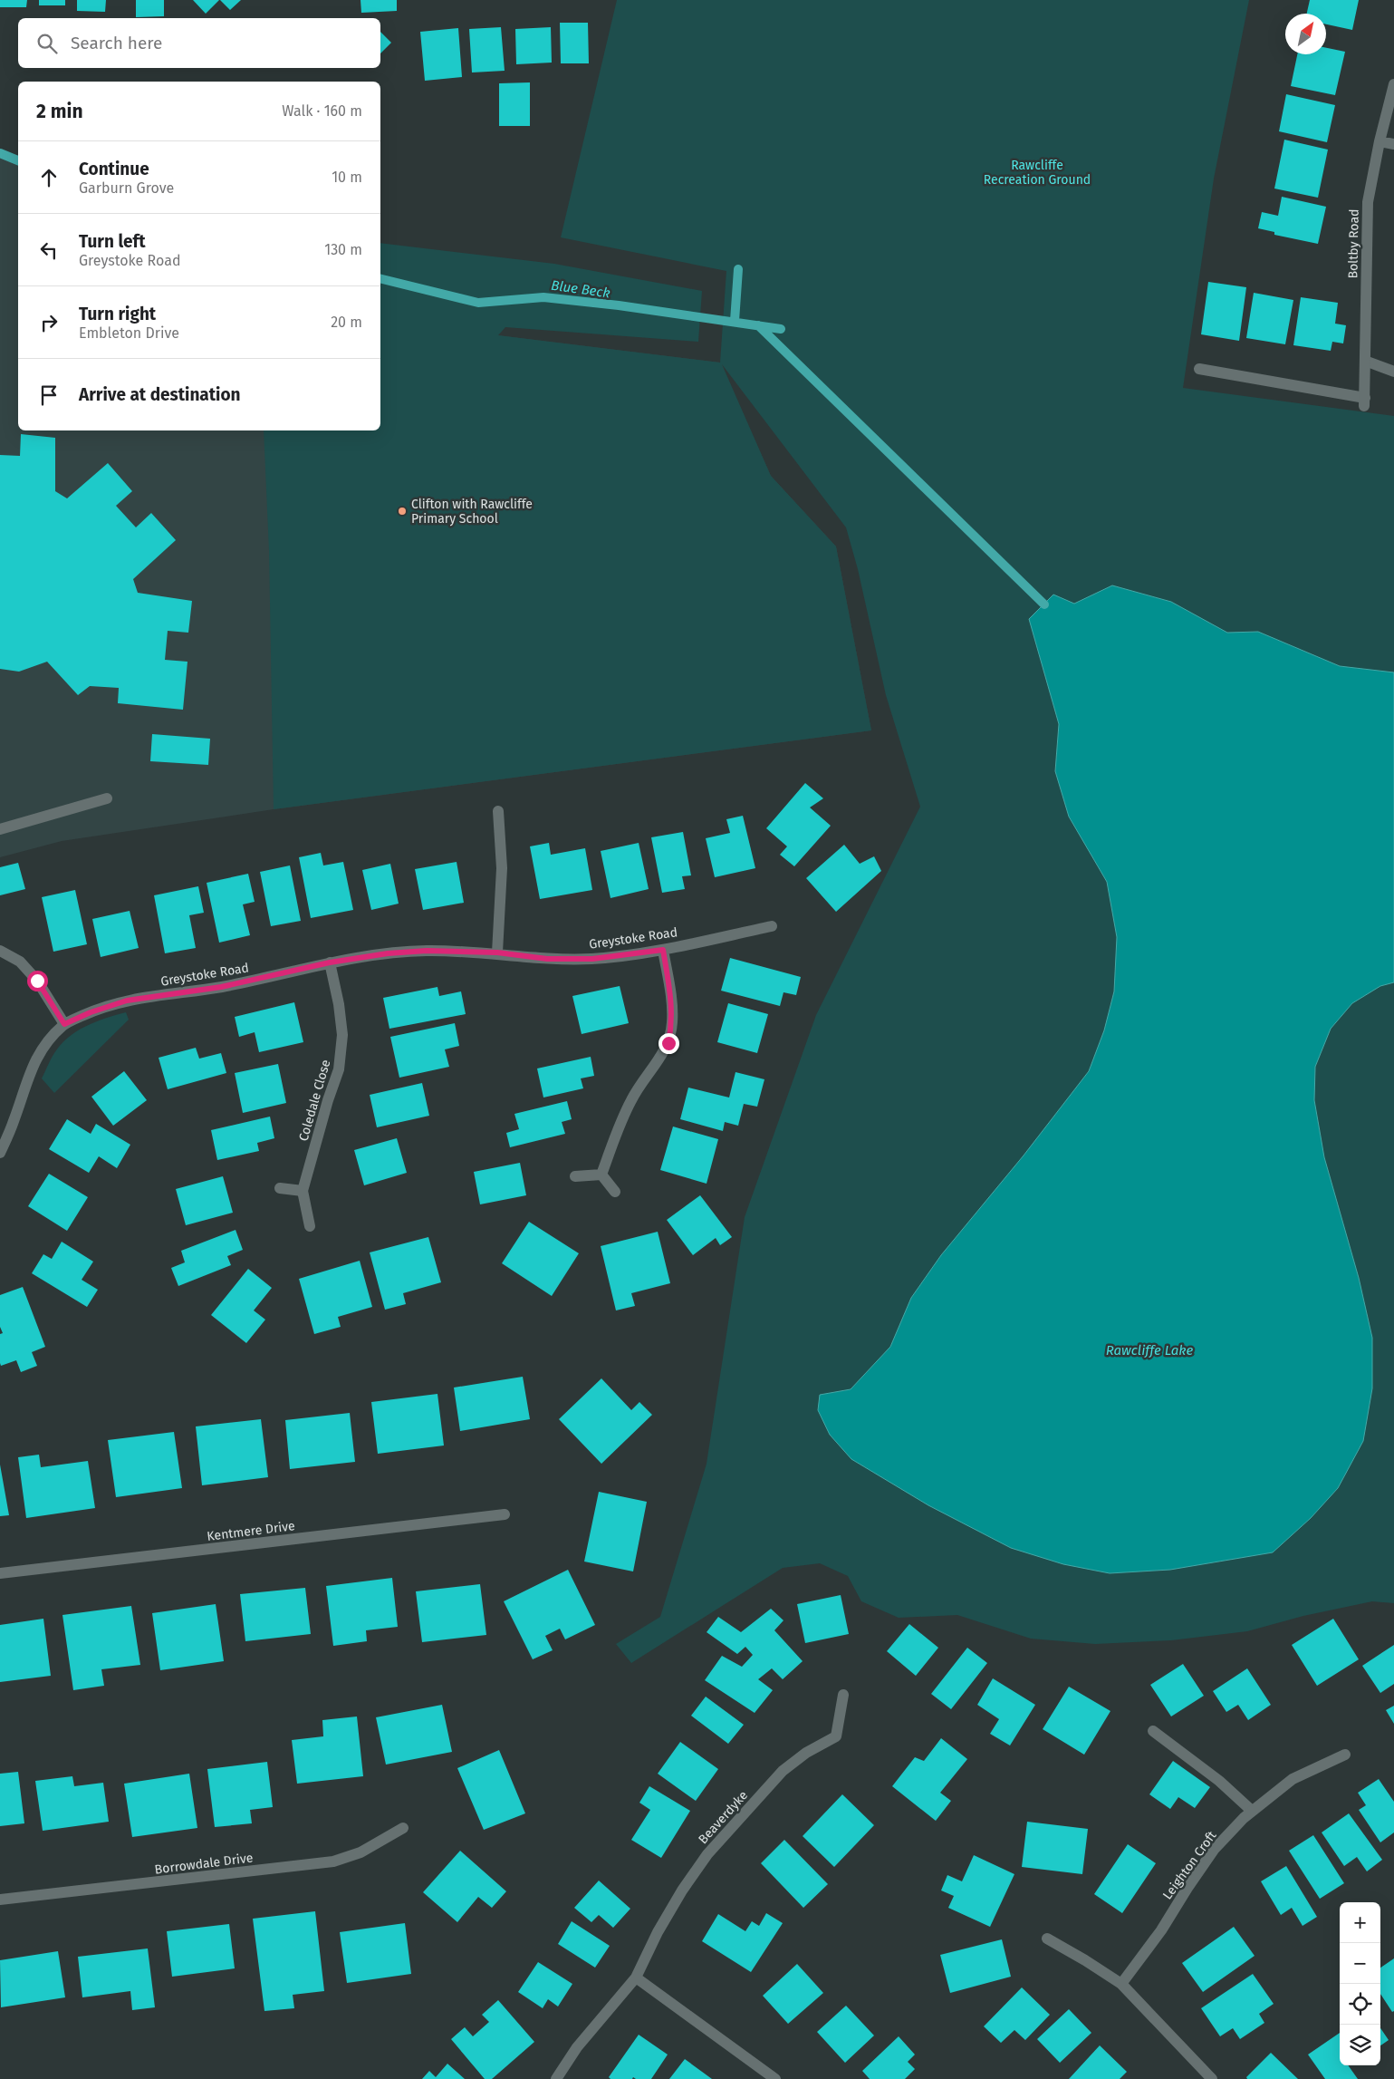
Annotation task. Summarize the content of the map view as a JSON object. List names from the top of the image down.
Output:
{
  "streets": {
    "street": [
      "Boltby Road",
      "Greystoke Road",
      "Coledale Close",
      "Kentmere Drive",
      "Beaverdyke",
      "Borrowdale Drive",
      "Leighton Croft"
    ]
  },
  "crossings": [
    ["Greystoke Road", "Coledale Close"]
  ],
  "water": ["Blue Beck", "Rawcliffe Lake"],
  "parks": ["Rawcliffe Recreation Ground"],
  "places": ["Clifton with Rawcliffe Primary School"],
  "north": "top right",
  "page": {
    "search": "Search here",
    "heading": ["2 min", "Walk · 160 m"],
    "list": [
      ["Continue", "Garburn Grove", "10 m"],
      ["Turn left", "Greystoke Road", "130 m"],
      ["Turn right", "Embleton Drive", "20 m"],
      "Arrive at destination"
    ],
    "map_buttons": ["+", "−"]
  }
}
